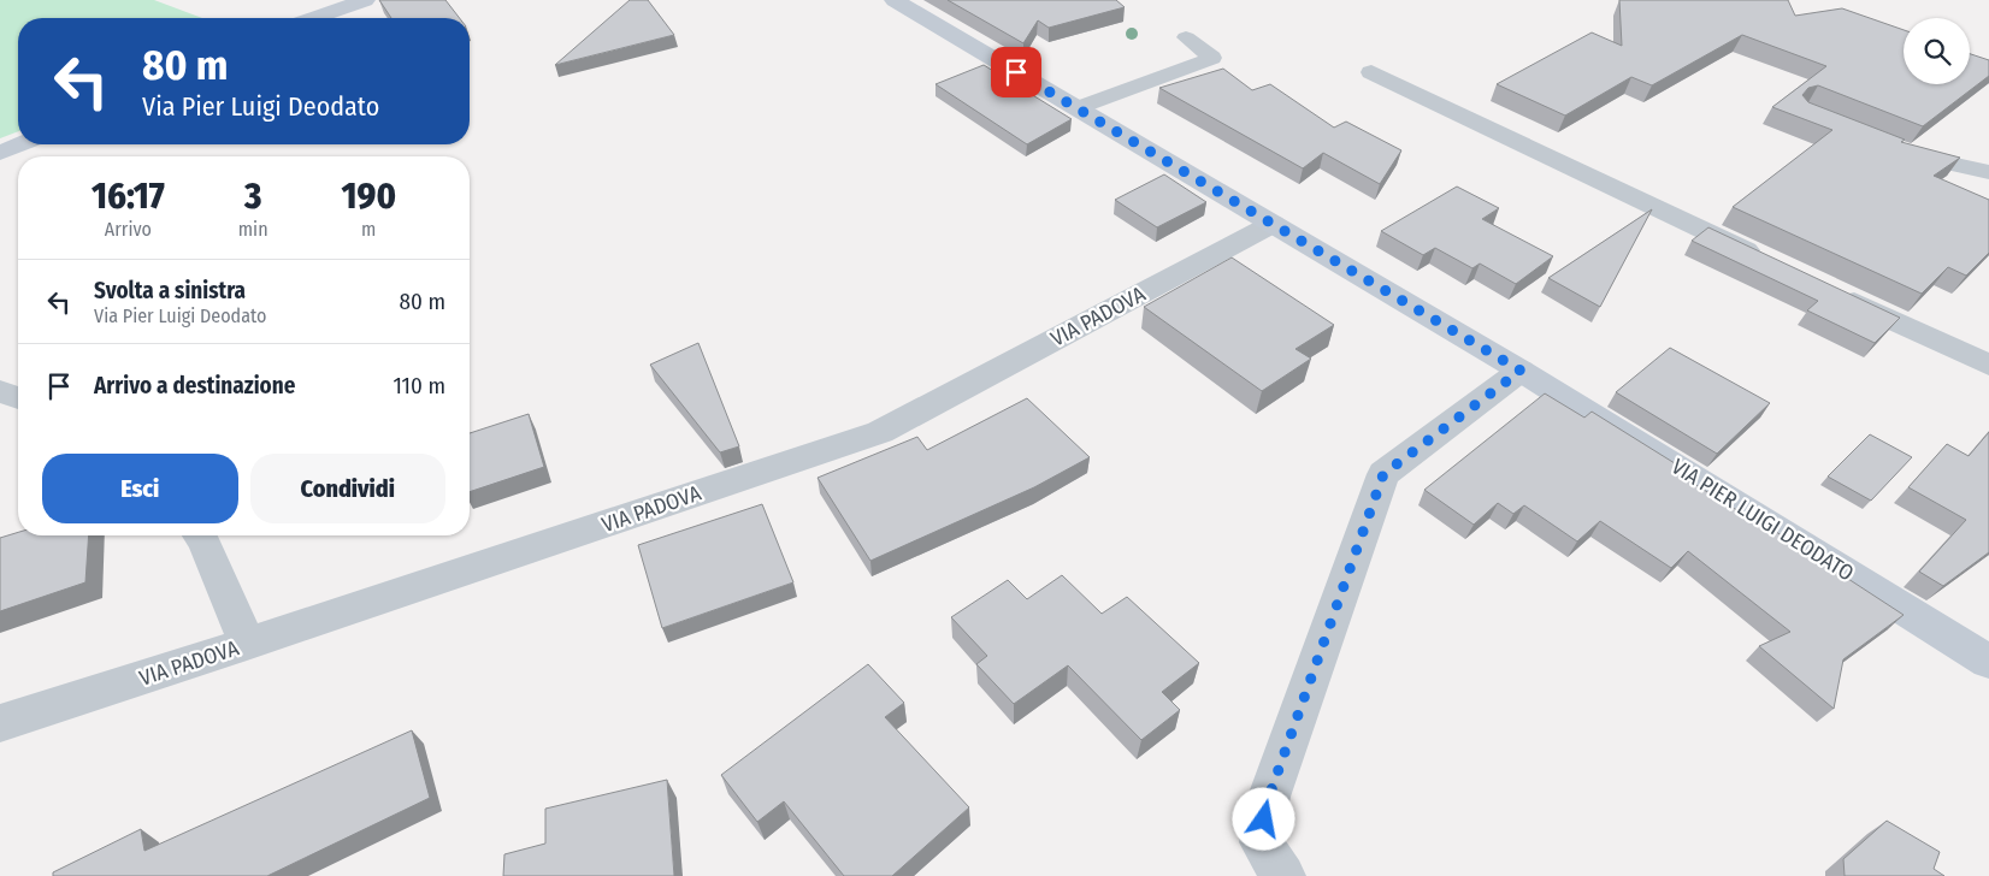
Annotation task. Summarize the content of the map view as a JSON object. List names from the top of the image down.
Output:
{
  "streets": {
    "street": ["VIA PADOVA", "VIA PIER LUIGI DEODATO"]
  },
  "crossings": [
    ["VIA PADOVA", "VIA PIER LUIGI DEODATO"]
  ],
  "page": {
    "turn": ["80 m", "Via Pier Luigi Deodato"],
    "eta": [
      "16:17",
      "Arrivo",
      "3",
      "min",
      "190",
      "m"
    ],
    "list": [
      {
        "name": "Svolta a sinistra",
        "note": "Via Pier Luigi Deodato",
        "value": "80 m"
      },
      {
        "name": "Arrivo a destinazione",
        "value": "110 m"
      }
    ],
    "buttons": ["Esci", "Condividi"]
  }
}
